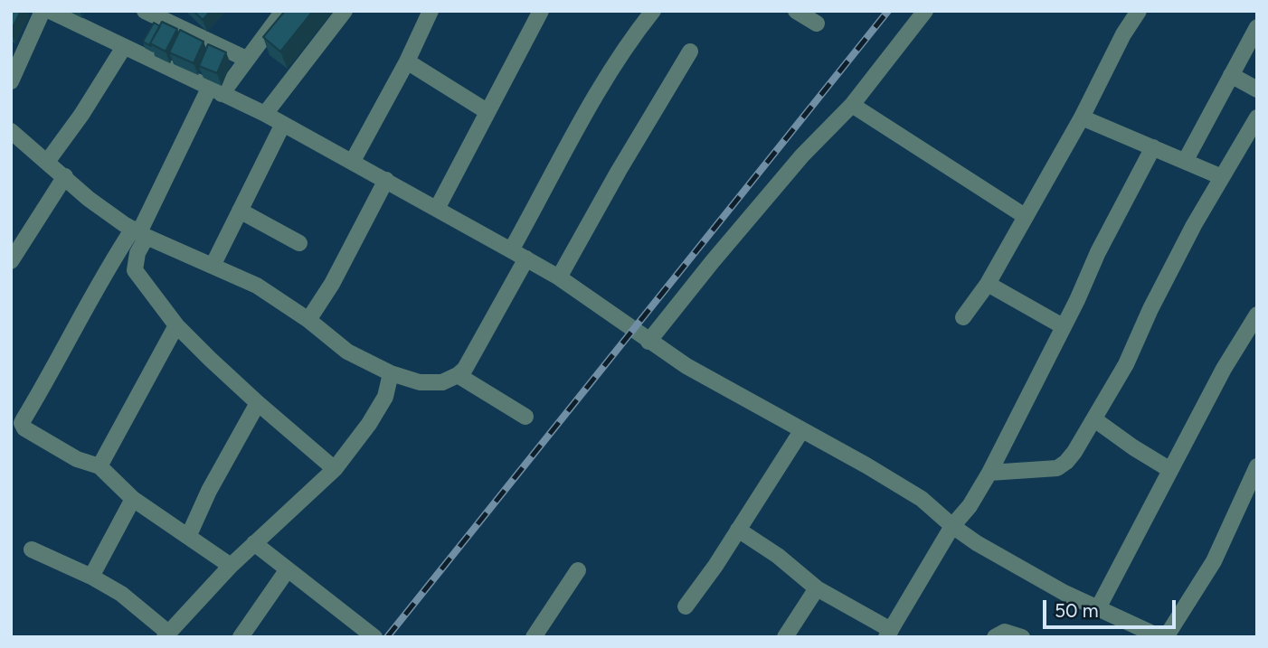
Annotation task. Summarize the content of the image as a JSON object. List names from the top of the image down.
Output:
{
  "scale_bar": "50 m"
}
